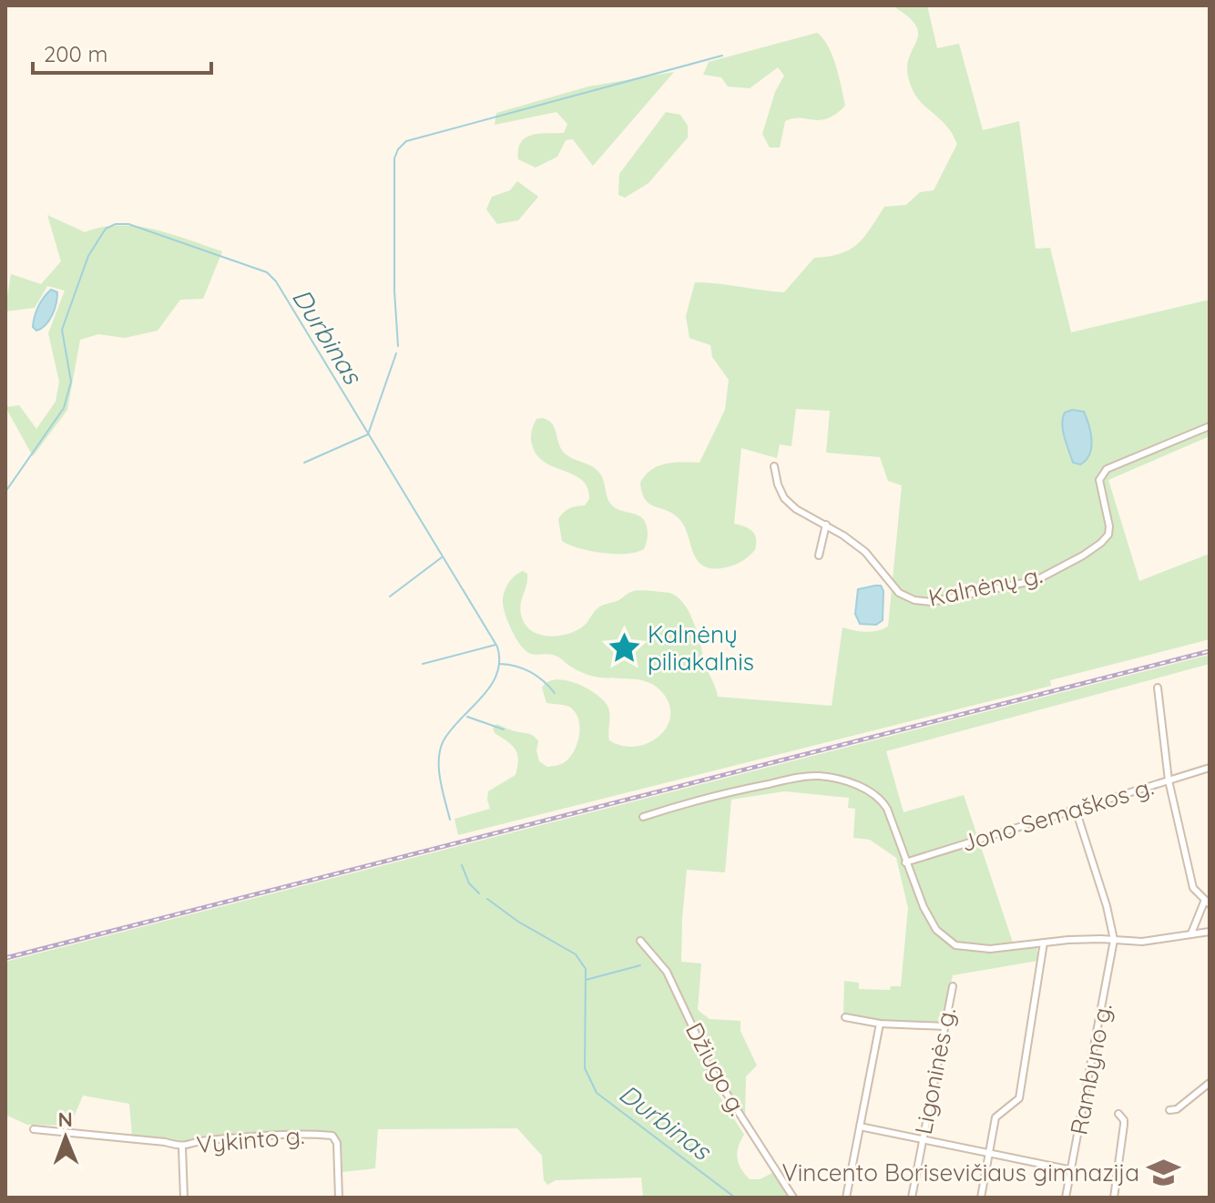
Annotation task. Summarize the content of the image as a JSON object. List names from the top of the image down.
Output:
{
  "streets": {
    "street": [
      "Kalnėnų g.",
      "Jono Semaškos g.",
      "Džiugo g.",
      "Rambyno g.",
      "Ligoninės g.",
      "Vykinto g."
    ]
  },
  "water": ["Durbinas"],
  "places": {
    "place": ["Kalnėnų piliakalnis"],
    "school or university": ["Vincento Borisevičiaus gimnazija"]
  },
  "scale_bar": "200 m",
  "north": "top"
}
